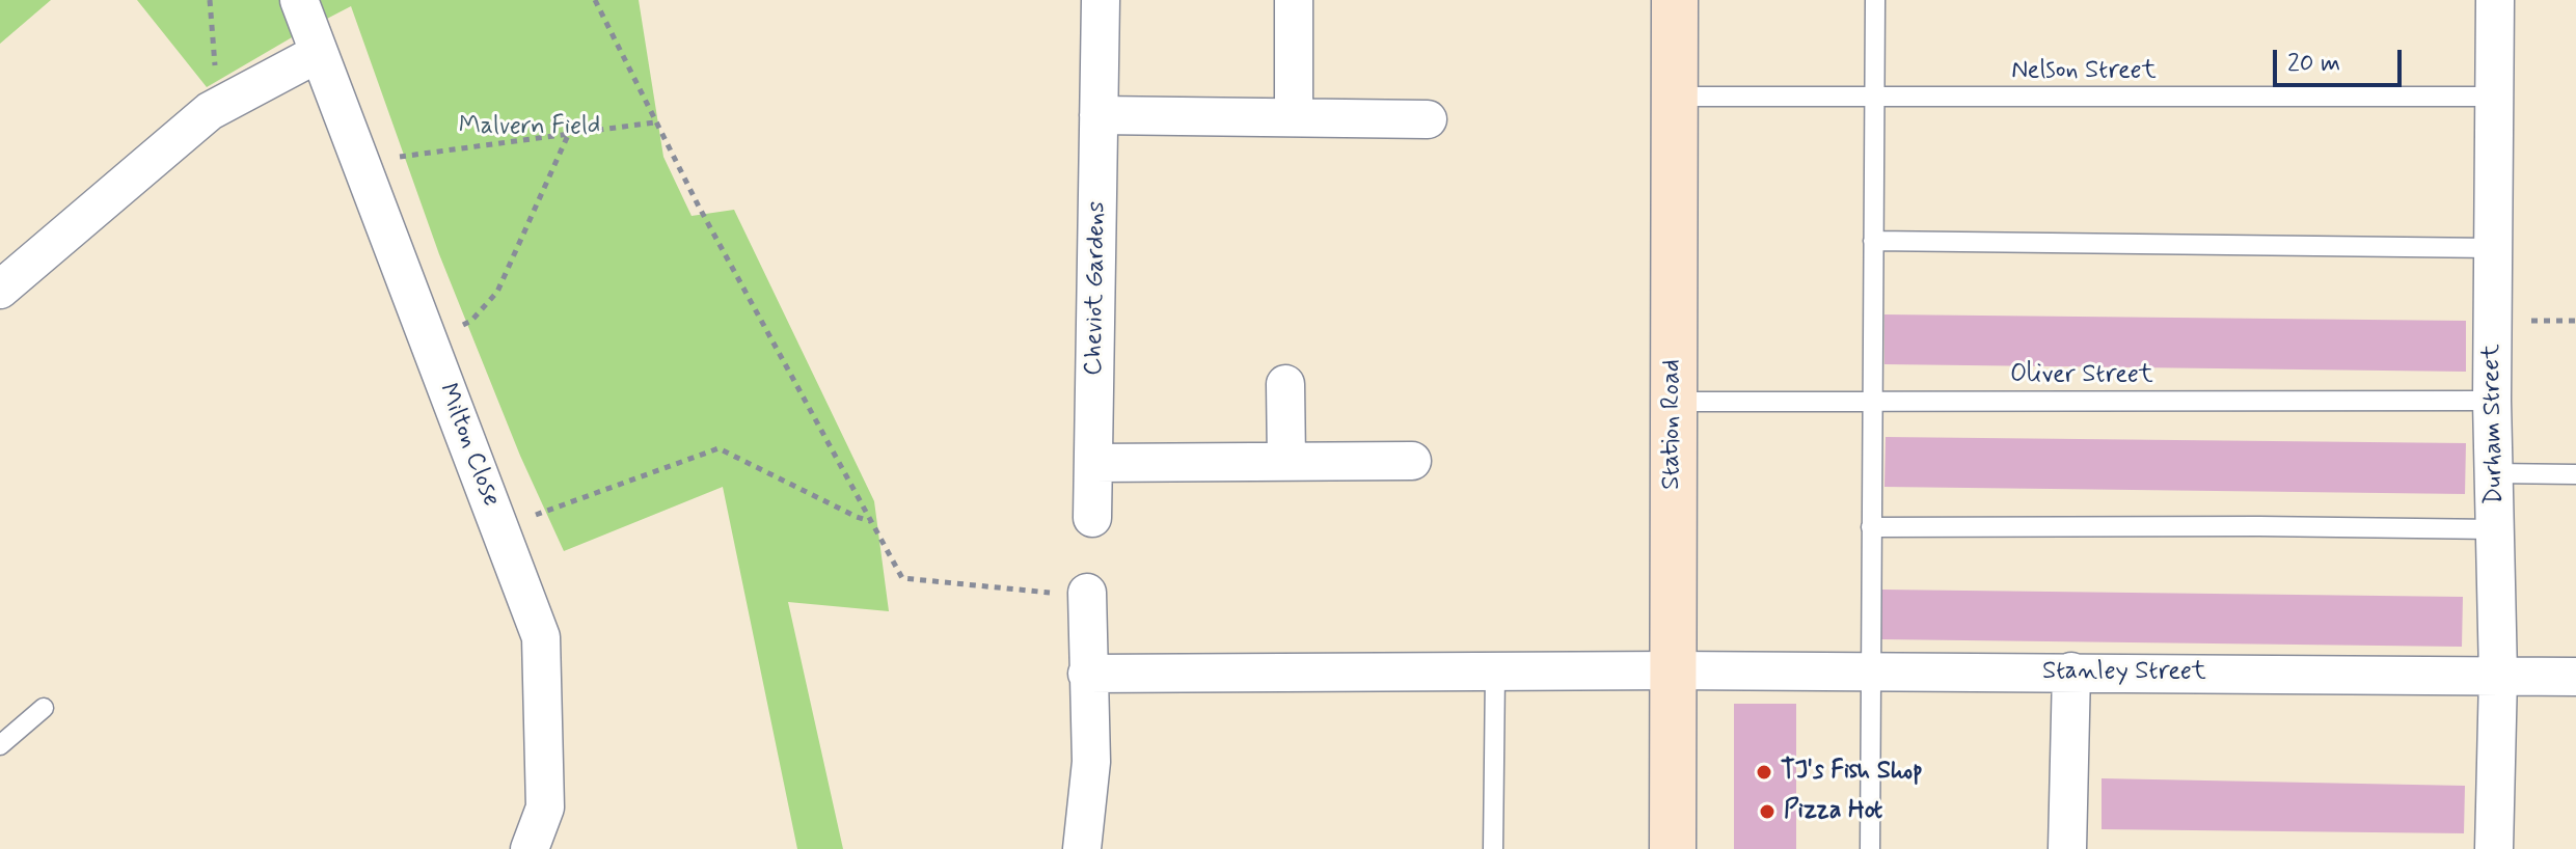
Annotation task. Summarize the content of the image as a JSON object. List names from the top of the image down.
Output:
{
  "streets": {
    "main road": ["Station Road"],
    "street": [
      "Cheviot Gardens",
      "Durham Street",
      "Milton Close",
      "Stanley Street"
    ],
    "lane": ["Nelson Street", "Oliver Street"]
  },
  "crossings": [
    ["Nelson Street", "Station Road"],
    ["Nelson Street", "Durham Street"],
    ["Oliver Street", "Station Road"],
    ["Oliver Street", "Durham Street"],
    ["Station Road", "Stanley Street"],
    ["Durham Street", "Stanley Street"]
  ],
  "parks": ["Malvern Field"],
  "places": ["TJ's Fish Shop", "Pizza Hot"],
  "scale_bar": "20 m"
}
